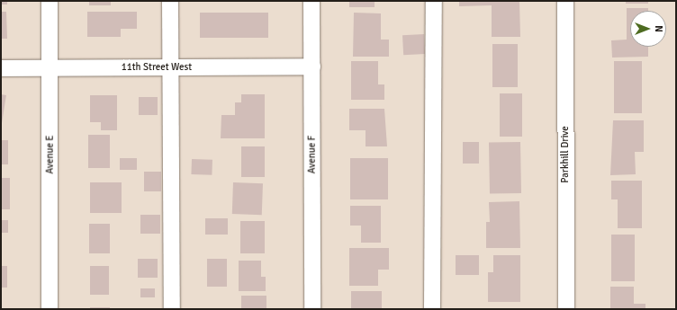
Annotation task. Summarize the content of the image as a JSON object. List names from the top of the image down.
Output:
{
  "streets": {
    "street": [
      "11th Street West",
      "Avenue E",
      "Avenue F",
      "Parkhill Drive"
    ]
  },
  "crossings": [
    ["11th Street West", "Avenue E"],
    ["11th Street West", "Avenue F"]
  ],
  "north": "right"
}
